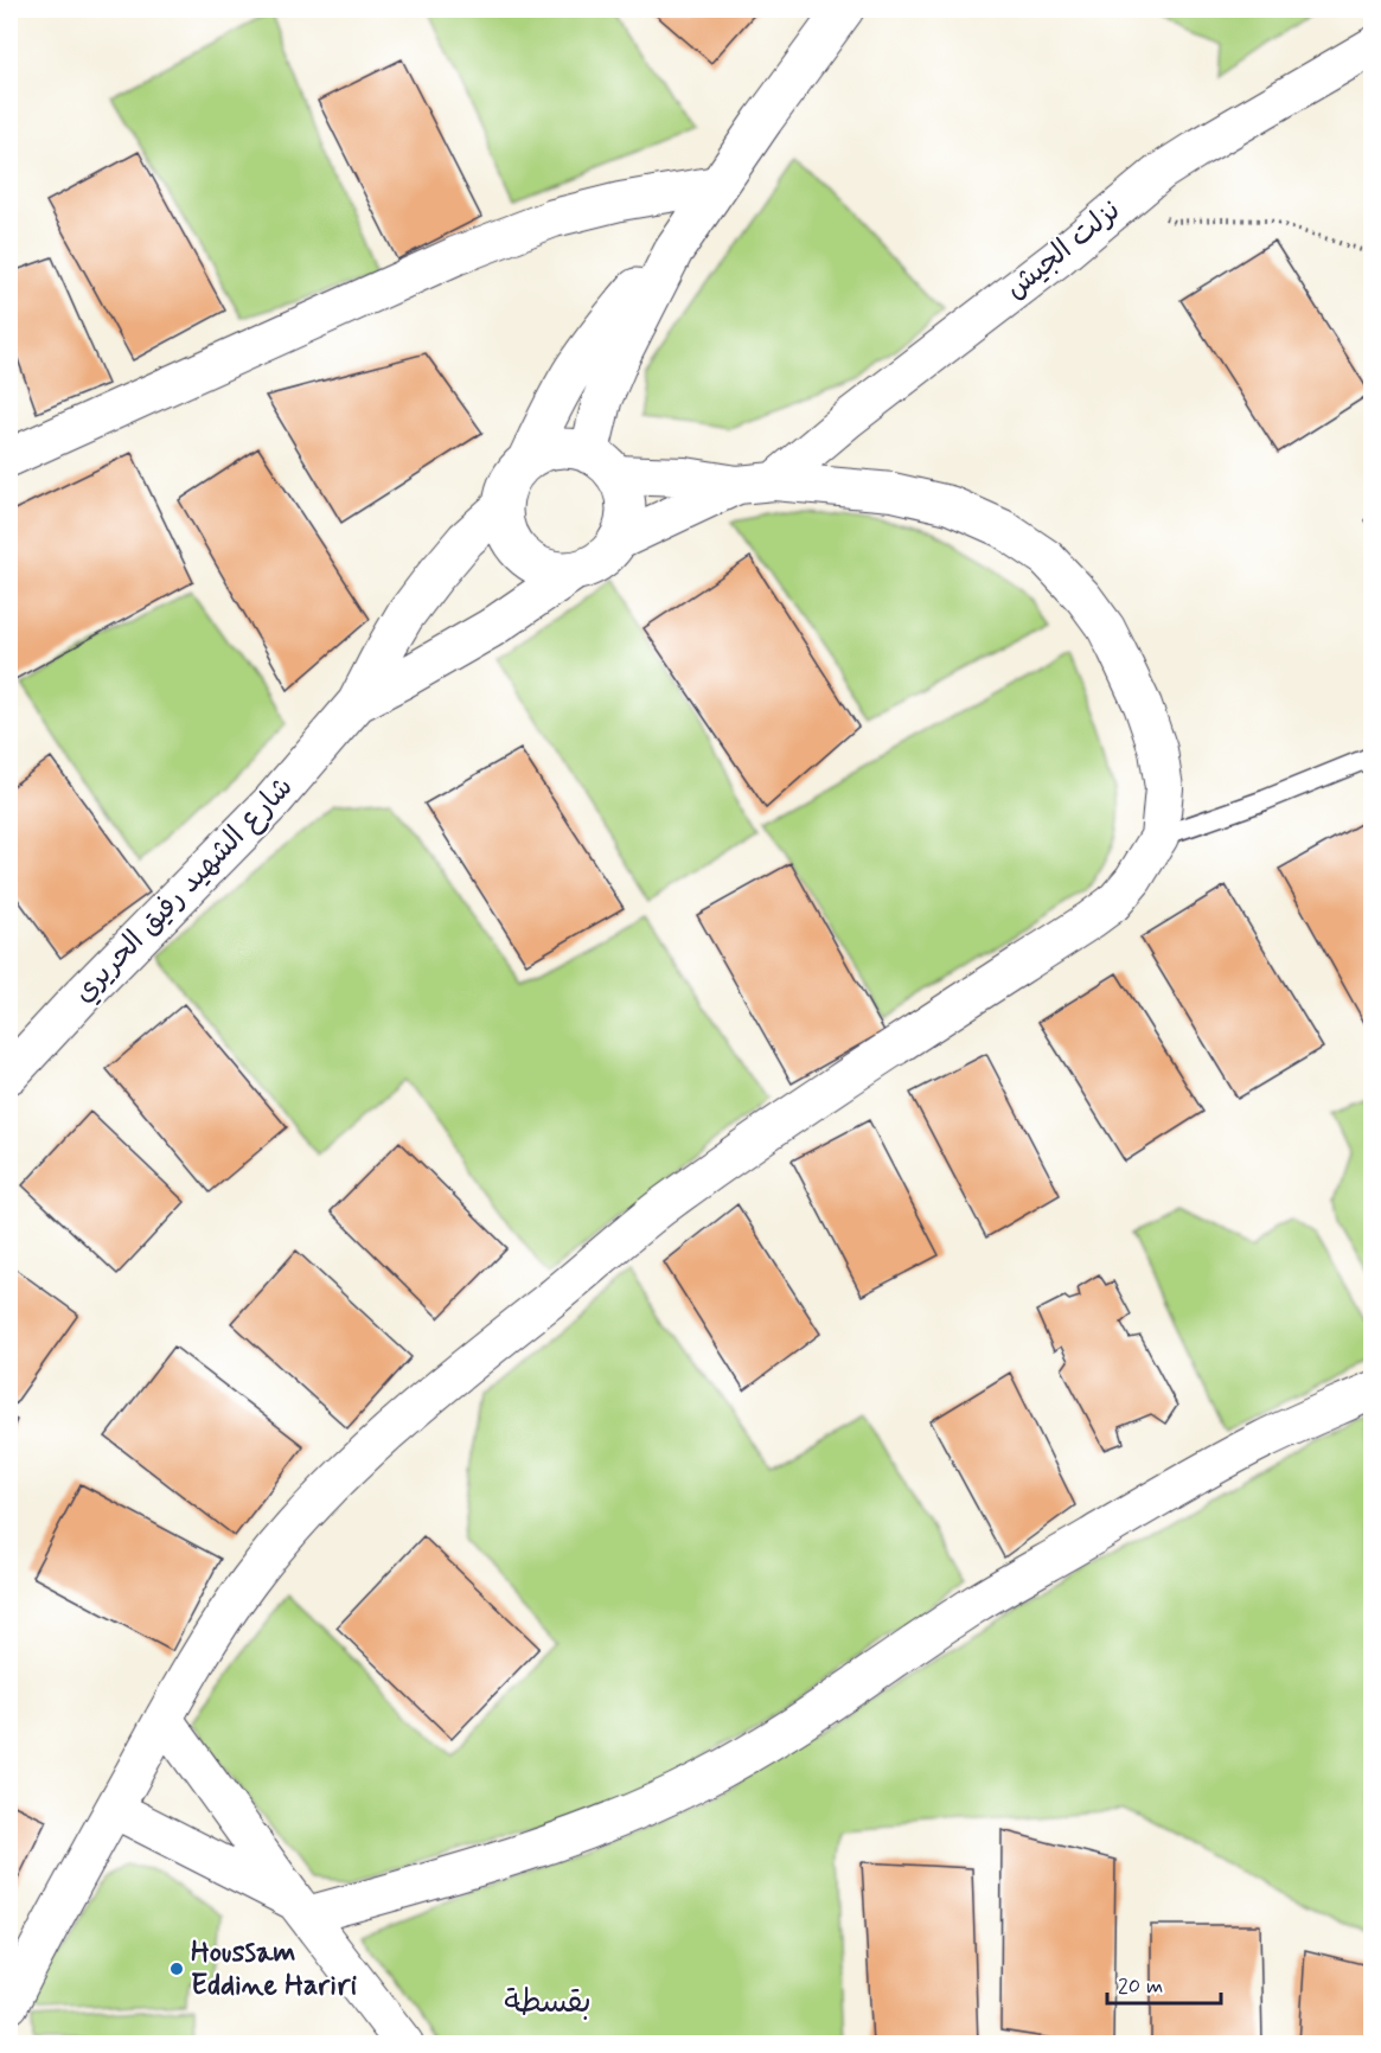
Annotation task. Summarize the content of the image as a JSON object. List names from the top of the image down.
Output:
{
  "streets": {
    "street": ["نزلت الجيش", "شارع الشهيد رفيق الحريري"]
  },
  "districts": ["بقسطة"],
  "places": ["Houssam Eddine Hariri"],
  "scale_bar": "20 m"
}
